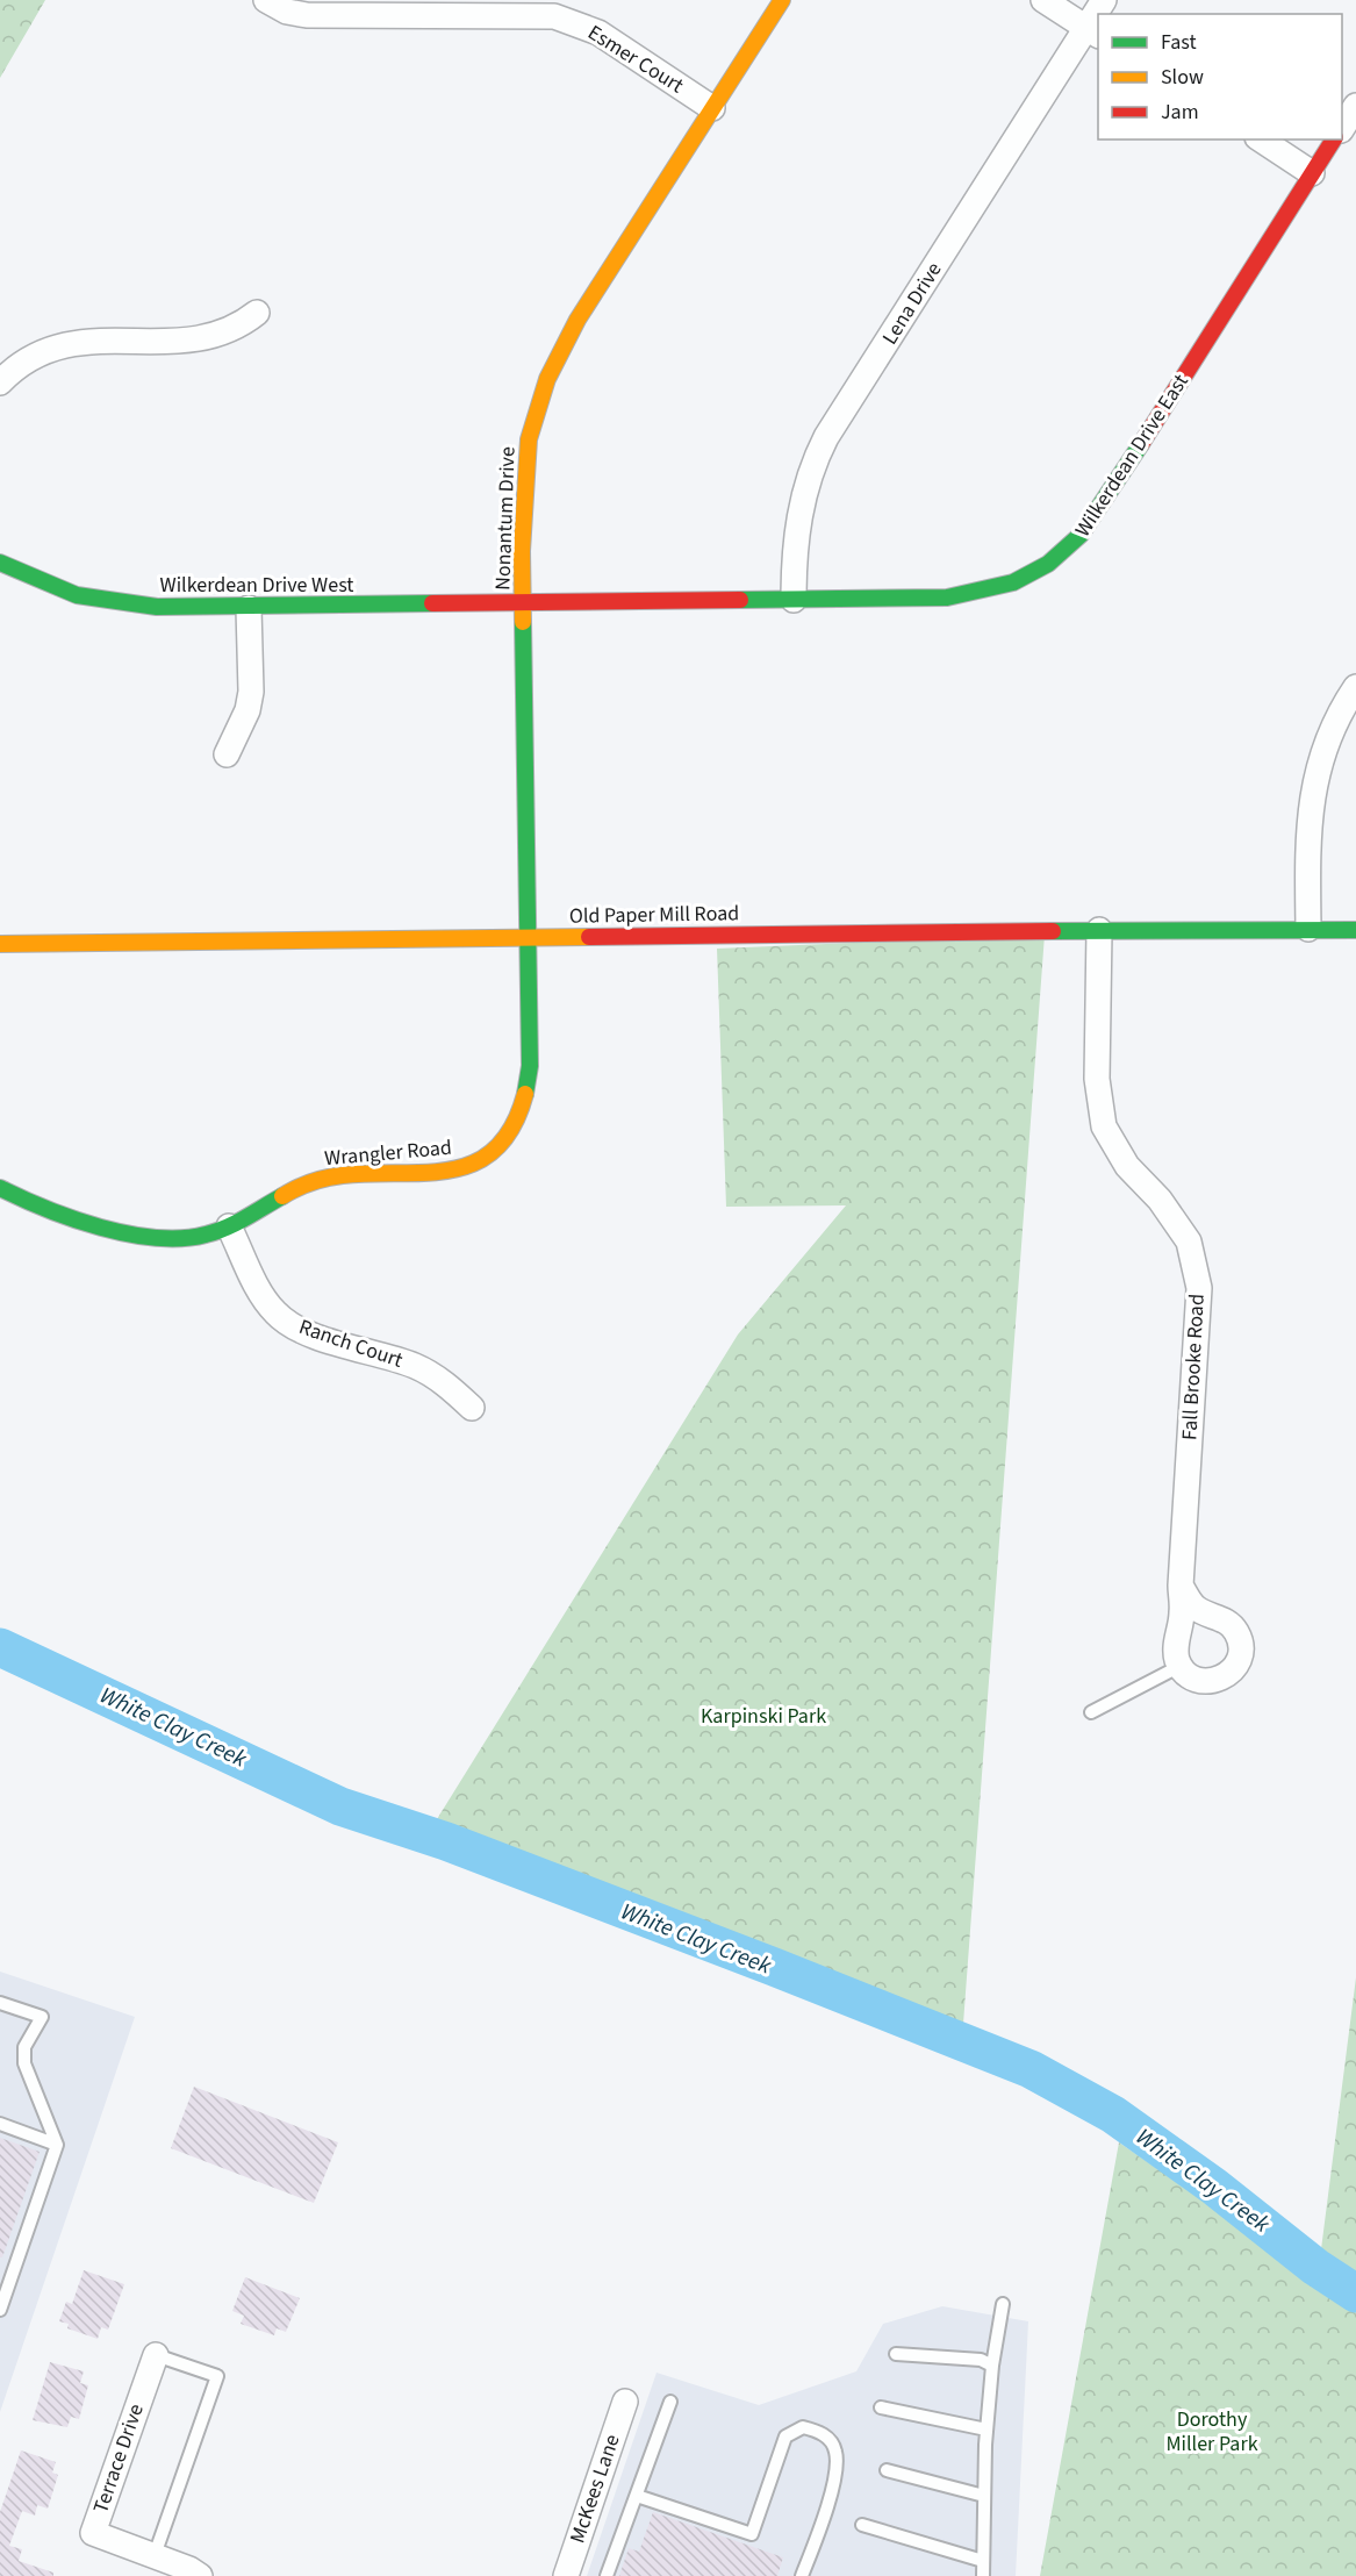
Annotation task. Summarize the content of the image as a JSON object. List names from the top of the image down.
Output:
{
  "streets": {
    "street": [
      "Esmer Court",
      "Lena Drive",
      "Wilkerdean Drive East",
      "Nonantum Drive",
      "Wilkerdean Drive West",
      "Old Paper Mill Road",
      "Wrangler Road",
      "Ranch Court",
      "Fall Brooke Road",
      "Terrace Drive",
      "McKees Lane"
    ]
  },
  "crossings": [
    ["Esmer Court", "Nonantum Drive"],
    ["Lena Drive", "Wilkerdean Drive East"],
    ["Wilkerdean Drive East", "Nonantum Drive"],
    ["Wilkerdean Drive East", "Wilkerdean Drive West"],
    ["Nonantum Drive", "Wilkerdean Drive West"],
    ["Nonantum Drive", "Old Paper Mill Road"],
    ["Nonantum Drive", "Wrangler Road"],
    ["Old Paper Mill Road", "Fall Brooke Road"],
    ["Wrangler Road", "Ranch Court"]
  ],
  "water": ["White Clay Creek"],
  "parks": ["Karpinski Park", "Dorothy Miller Park"],
  "legend": ["Fast", "Slow", "Jam"]
}
